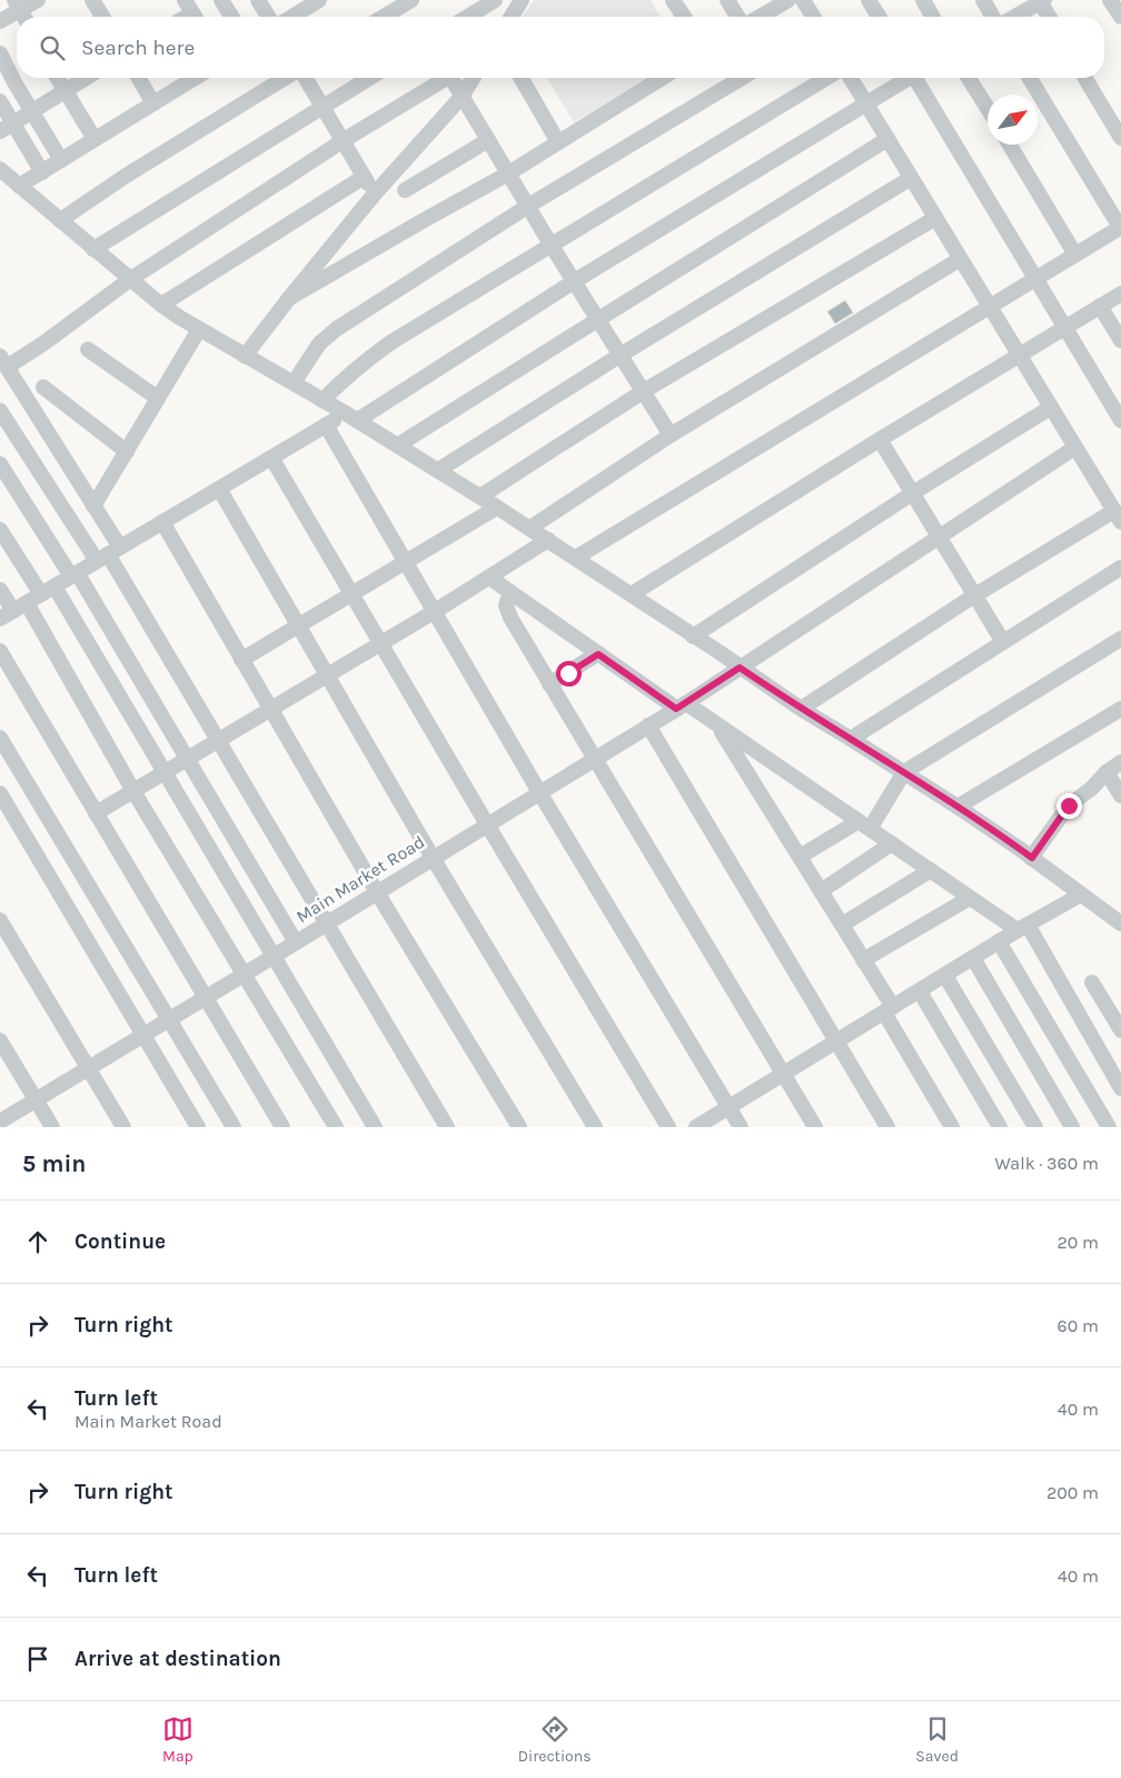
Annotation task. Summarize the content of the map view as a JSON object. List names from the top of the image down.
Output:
{
  "streets": {
    "street": ["Main Market Road"]
  },
  "north": "top right",
  "page": {
    "search": "Search here",
    "heading": ["5 min", "Walk · 360 m"],
    "list": [
      ["Continue", "20 m"],
      ["Turn right", "60 m"],
      ["Turn left", "Main Market Road", "40 m"],
      ["Turn right", "200 m"],
      ["Turn left", "40 m"],
      "Arrive at destination"
    ],
    "nav": ["Map", "Directions", "Saved"]
  }
}
